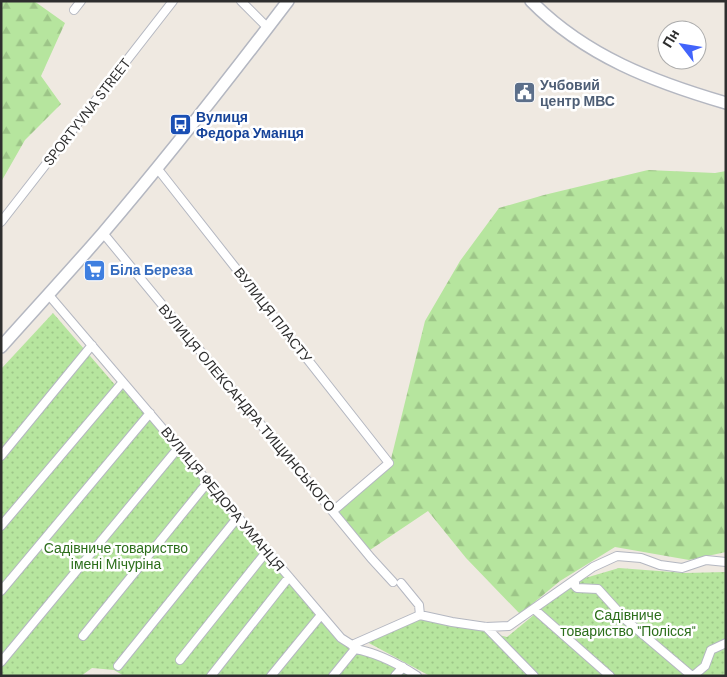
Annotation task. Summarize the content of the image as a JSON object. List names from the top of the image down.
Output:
{
  "streets": {
    "street": [
      "SPORTYVNA STREET",
      "ВУЛИЦЯ ПЛАСТУ",
      "ВУЛИЦЯ ОЛЕКСАНДРА ТИЩИНСЬКОГО",
      "ВУЛИЦЯ ФЕДОРА УМАНЦЯ"
    ]
  },
  "crossings": [
    ["ВУЛИЦЯ ПЛАСТУ", "ВУЛИЦЯ ОЛЕКСАНДРА ТИЩИНСЬКОГО"]
  ],
  "parks": ["Садівниче товариство імені Мічуріна", "Садівниче товариство \"Полісся\""],
  "places": {
    "public building": ["Учбовий центр МВС"],
    "bus stop": ["Вулиця Федора Уманця"],
    "supermarket": ["Біла Береза"]
  },
  "north": "top left"
}
